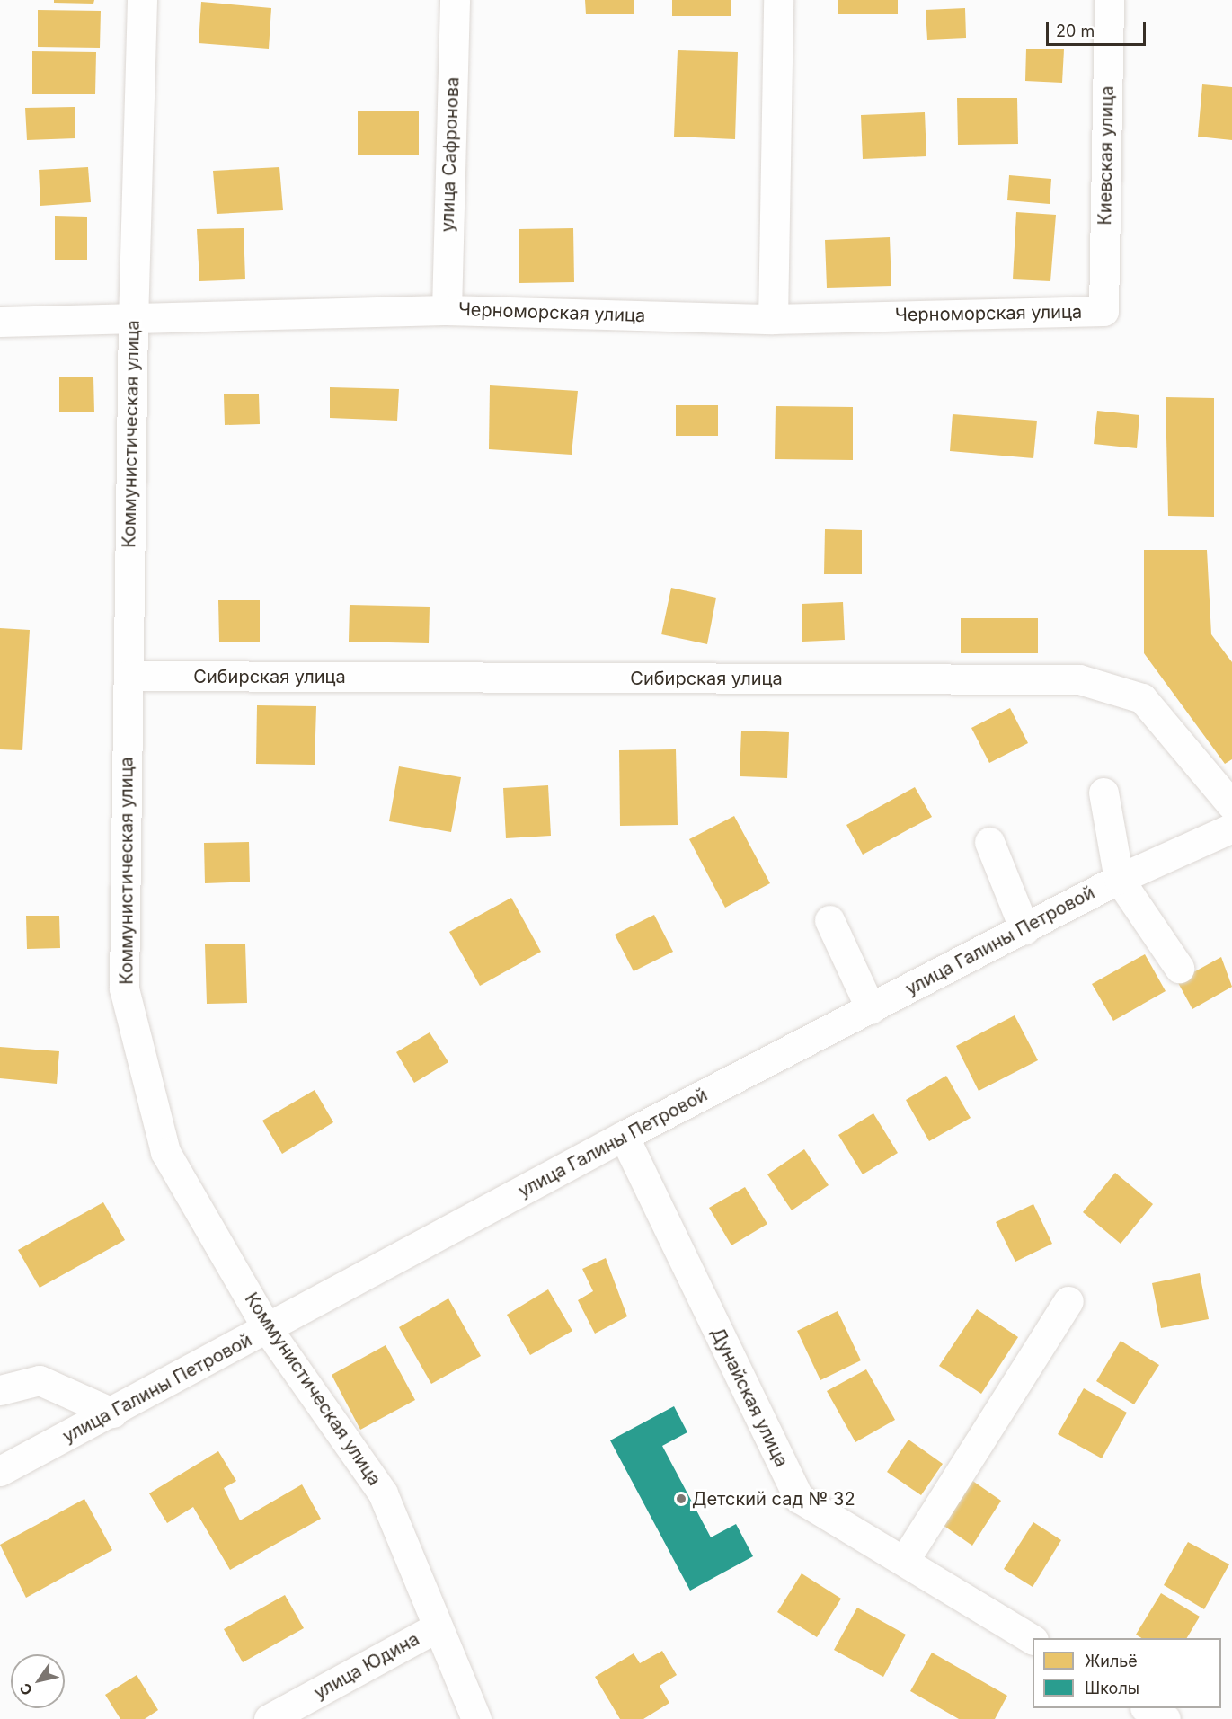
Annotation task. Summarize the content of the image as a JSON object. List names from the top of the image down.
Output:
{
  "streets": {
    "street": [
      "улица Сафронова",
      "Киевская улица",
      "Черноморская улица",
      "Коммунистическая улица",
      "Сибирская улица",
      "улица Галины Петровой",
      "Дунайская улица",
      "улица Юдина"
    ]
  },
  "crossings": [
    ["улица Сафронова", "Черноморская улица"],
    ["Киевская улица", "Черноморская улица"],
    ["Черноморская улица", "Коммунистическая улица"],
    ["Коммунистическая улица", "Сибирская улица"],
    ["Коммунистическая улица", "улица Галины Петровой"],
    ["Коммунистическая улица", "улица Юдина"],
    ["улица Галины Петровой", "Дунайская улица"]
  ],
  "places": ["Детский сад № 32"],
  "legend": ["Жильё", "Школы"],
  "scale_bar": "20 m",
  "north": "bottom left"
}
